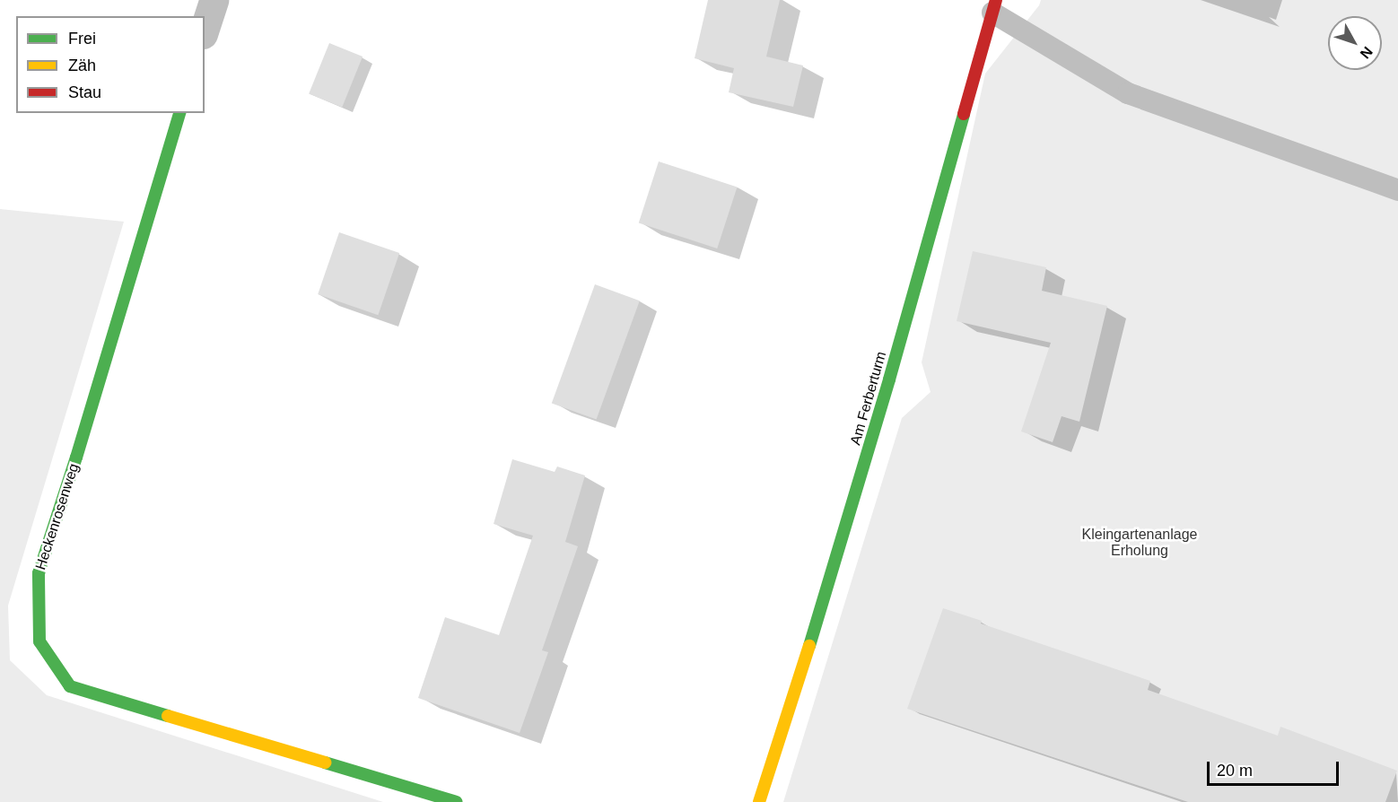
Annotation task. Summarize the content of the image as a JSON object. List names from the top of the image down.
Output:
{
  "streets": {
    "street": ["Am Ferberturm", "Heckenrosenweg"]
  },
  "parks": ["Kleingartenanlage Erholung"],
  "legend": ["Frei", "Zäh", "Stau"],
  "scale_bar": "20 m",
  "north": "bottom right"
}
